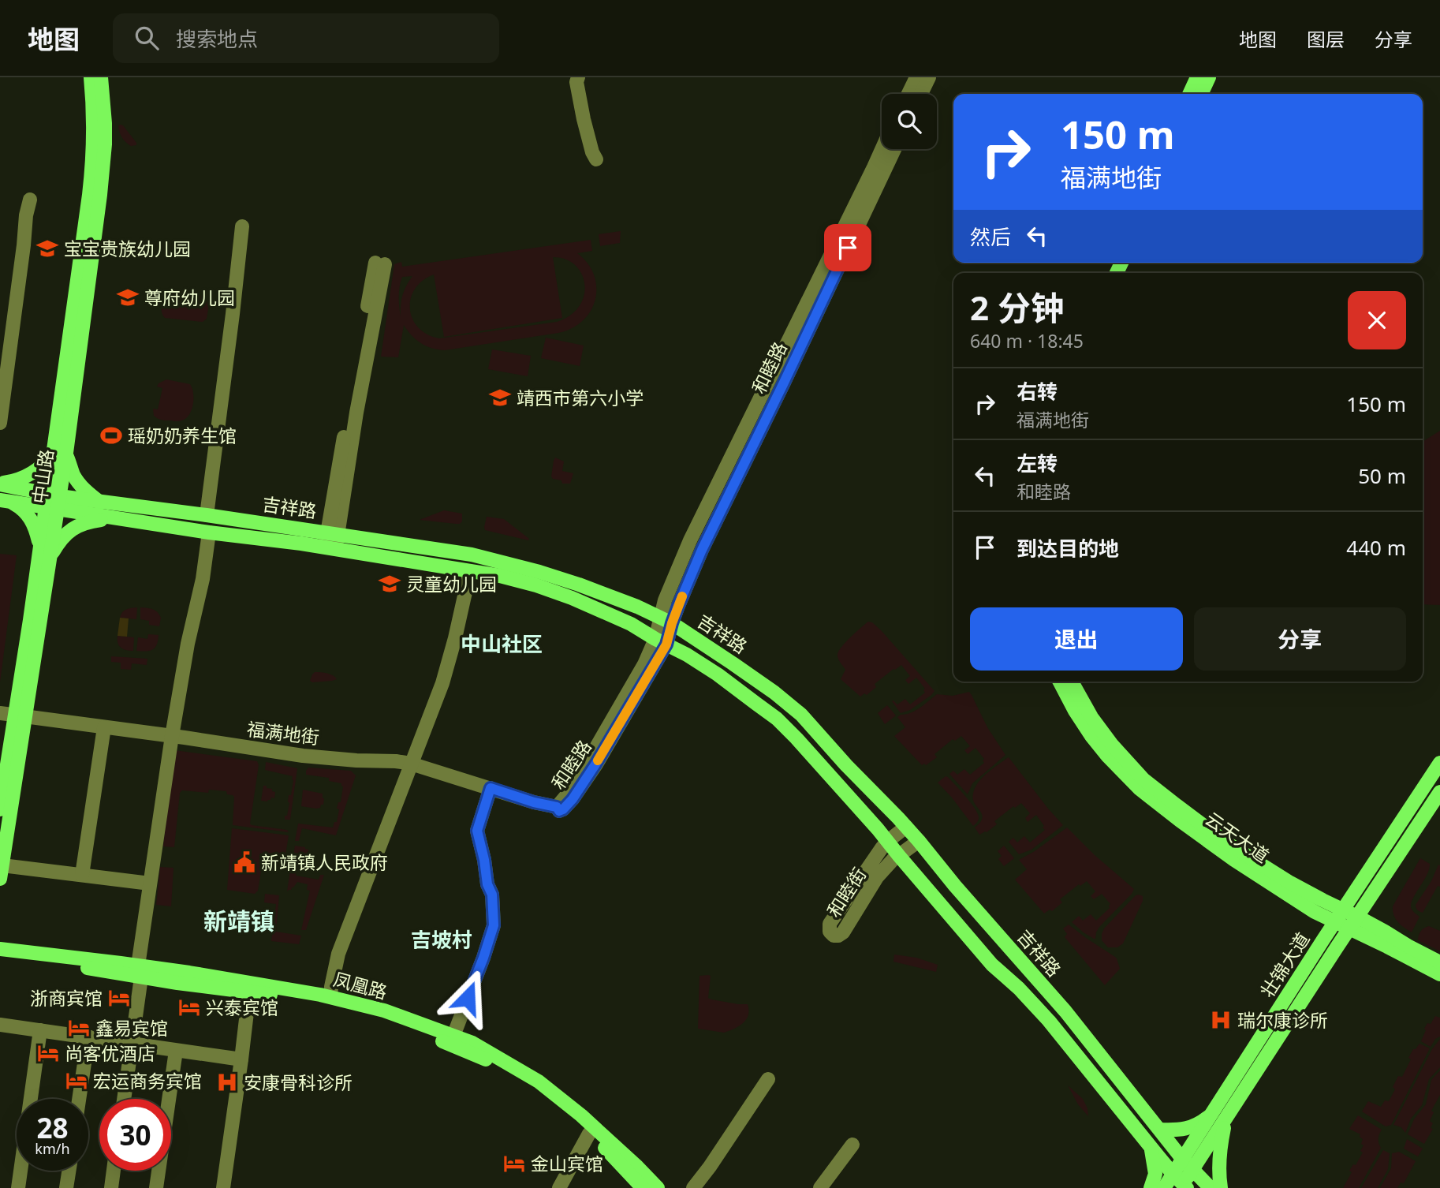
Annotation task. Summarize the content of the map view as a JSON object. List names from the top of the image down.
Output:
{
  "streets": {
    "main road": [
      "中山路",
      "吉祥路",
      "云天大道",
      "壮锦大道",
      "凤凰路"
    ],
    "street": ["和睦路", "福满地街", "和睦街"]
  },
  "crossings": [
    ["和睦路", "吉祥路"],
    ["和睦路", "福满地街"],
    ["中山路", "吉祥路"],
    ["中山路", "福满地街"],
    ["吉祥路", "和睦街"],
    ["吉祥路", "壮锦大道"],
    ["云天大道", "壮锦大道"]
  ],
  "districts": ["中山社区", "新靖镇", "吉坡村"],
  "places": {
    "school or university": [
      "宝宝贵族幼儿园",
      "尊府幼儿园",
      "靖西市第六小学",
      "灵童幼儿园"
    ],
    "sports": ["瑶奶奶养生馆"],
    "public building": ["新靖镇人民政府"],
    "hotel": [
      "浙商宾馆",
      "兴泰宾馆",
      "鑫易宾馆",
      "尚客优酒店",
      "宏运商务宾馆",
      "金山宾馆"
    ],
    "hospital": ["瑞尔康诊所", "安康骨科诊所"]
  },
  "page": {
    "header": "地图",
    "search": "搜索地点",
    "nav": ["地图", "图层", "分享"],
    "turn": ["150 m", "福满地街"],
    "then": "然后",
    "heading": ["2 分钟", "640 m · 18:45"],
    "list": [
      {
        "name": "右转",
        "note": "福满地街",
        "value": "150 m"
      },
      {
        "name": "左转",
        "note": "和睦路",
        "value": "50 m"
      },
      {
        "name": "到达目的地",
        "value": "440 m"
      }
    ],
    "buttons": ["退出", "分享"],
    "speed": "28 km/h",
    "limit": "30"
  }
}
